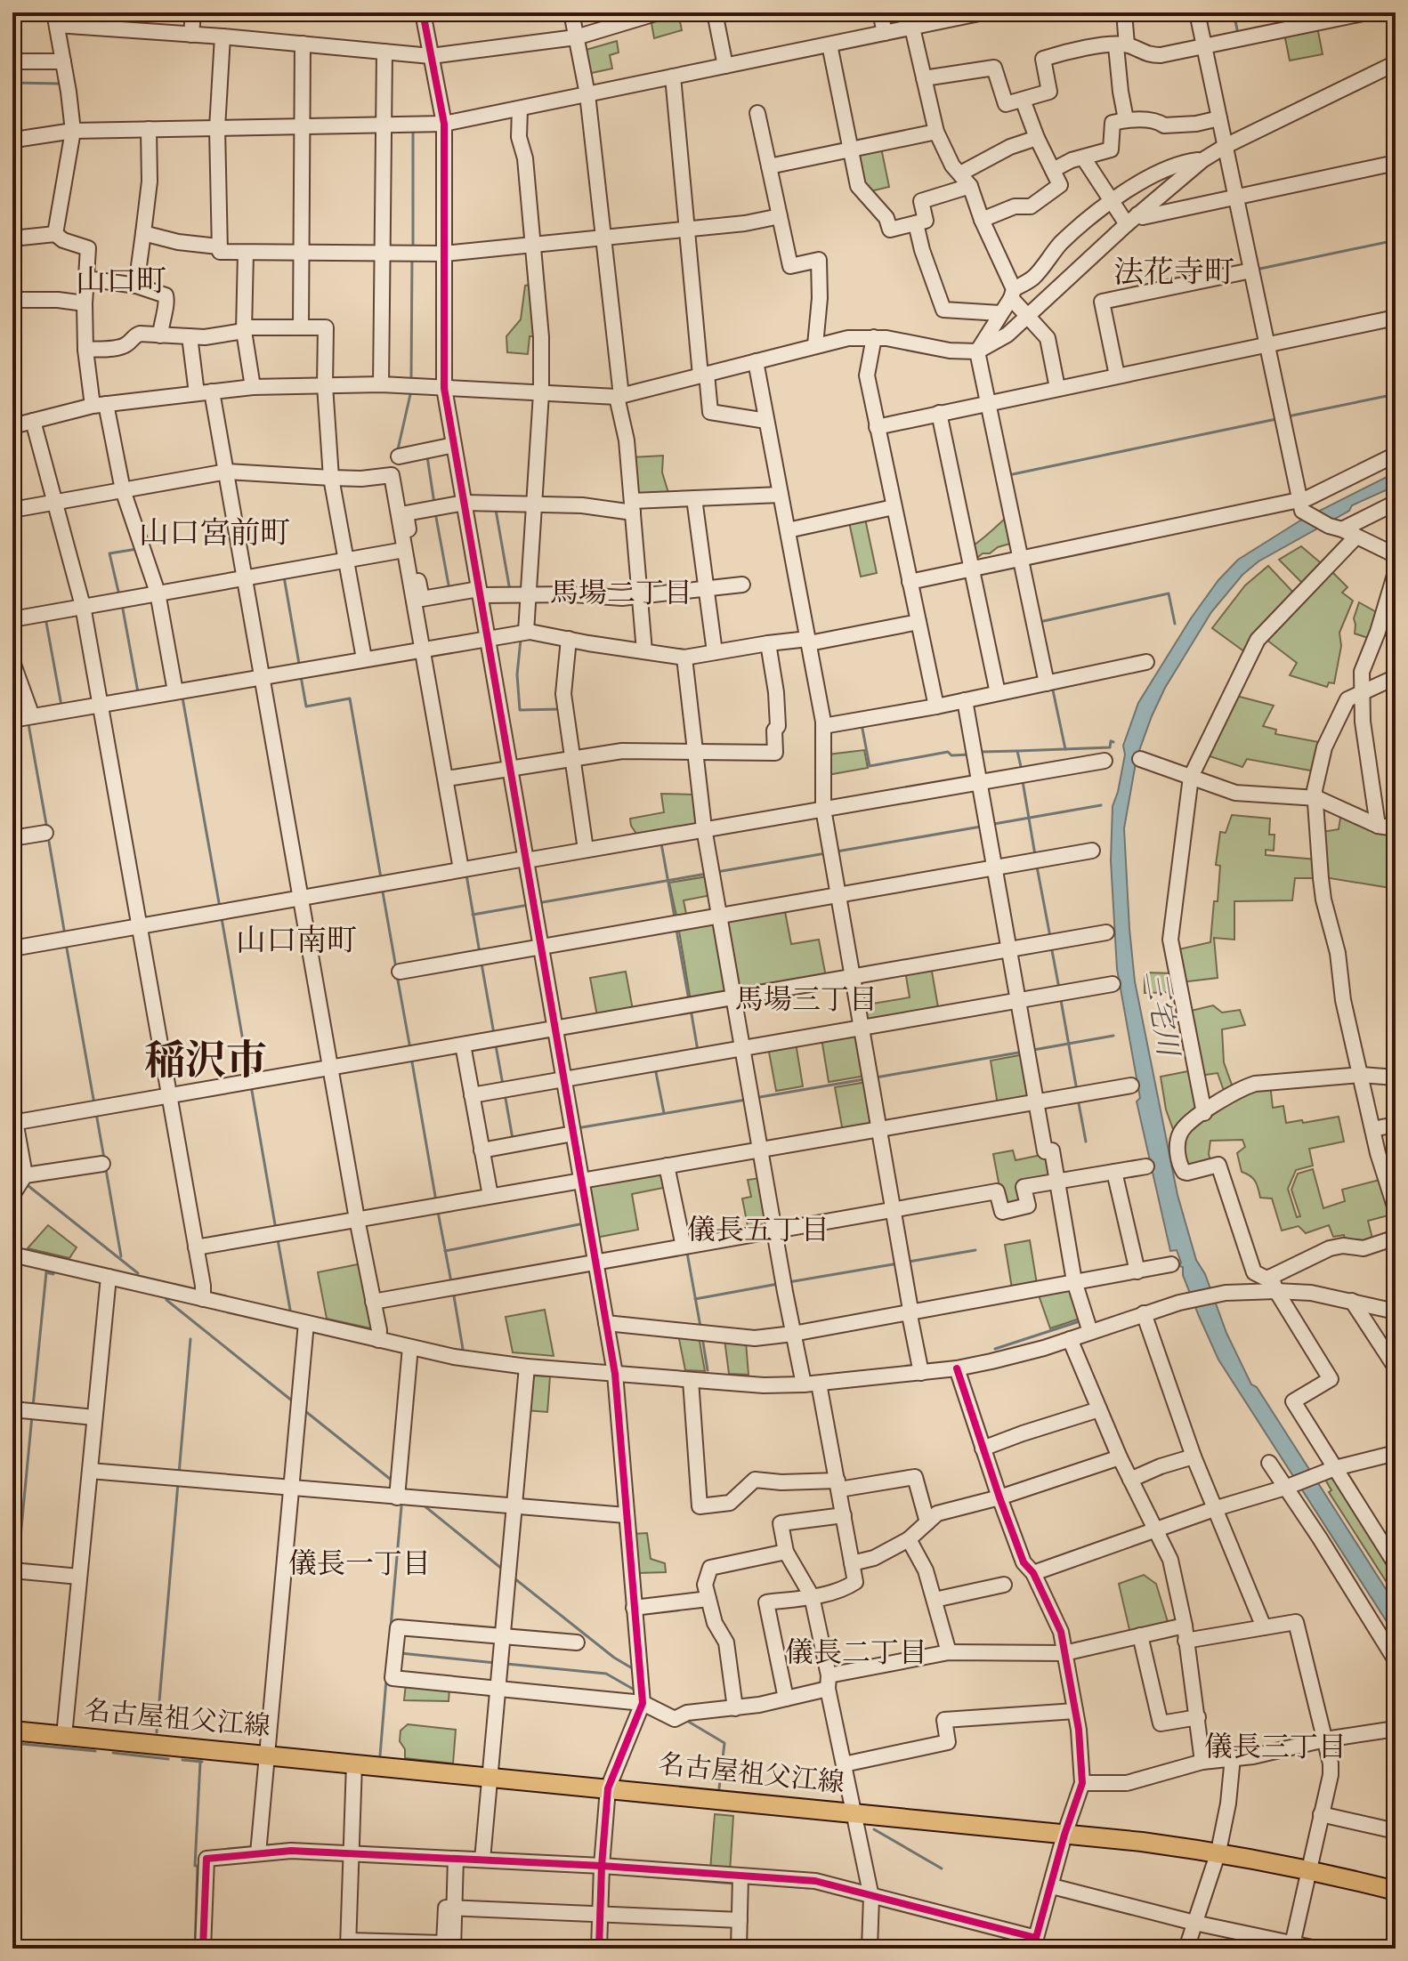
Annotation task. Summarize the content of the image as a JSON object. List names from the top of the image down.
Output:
{
  "streets": {
    "main road": ["名古屋祖父江線"]
  },
  "districts": [
    "法花寺町",
    "山口町",
    "山口宮前町",
    "馬場二丁目",
    "山口南町",
    "馬場三丁目",
    "稲沢市",
    "儀長五丁目",
    "儀長一丁目",
    "儀長二丁目",
    "儀長三丁目"
  ],
  "water": ["三宅川"]
}
